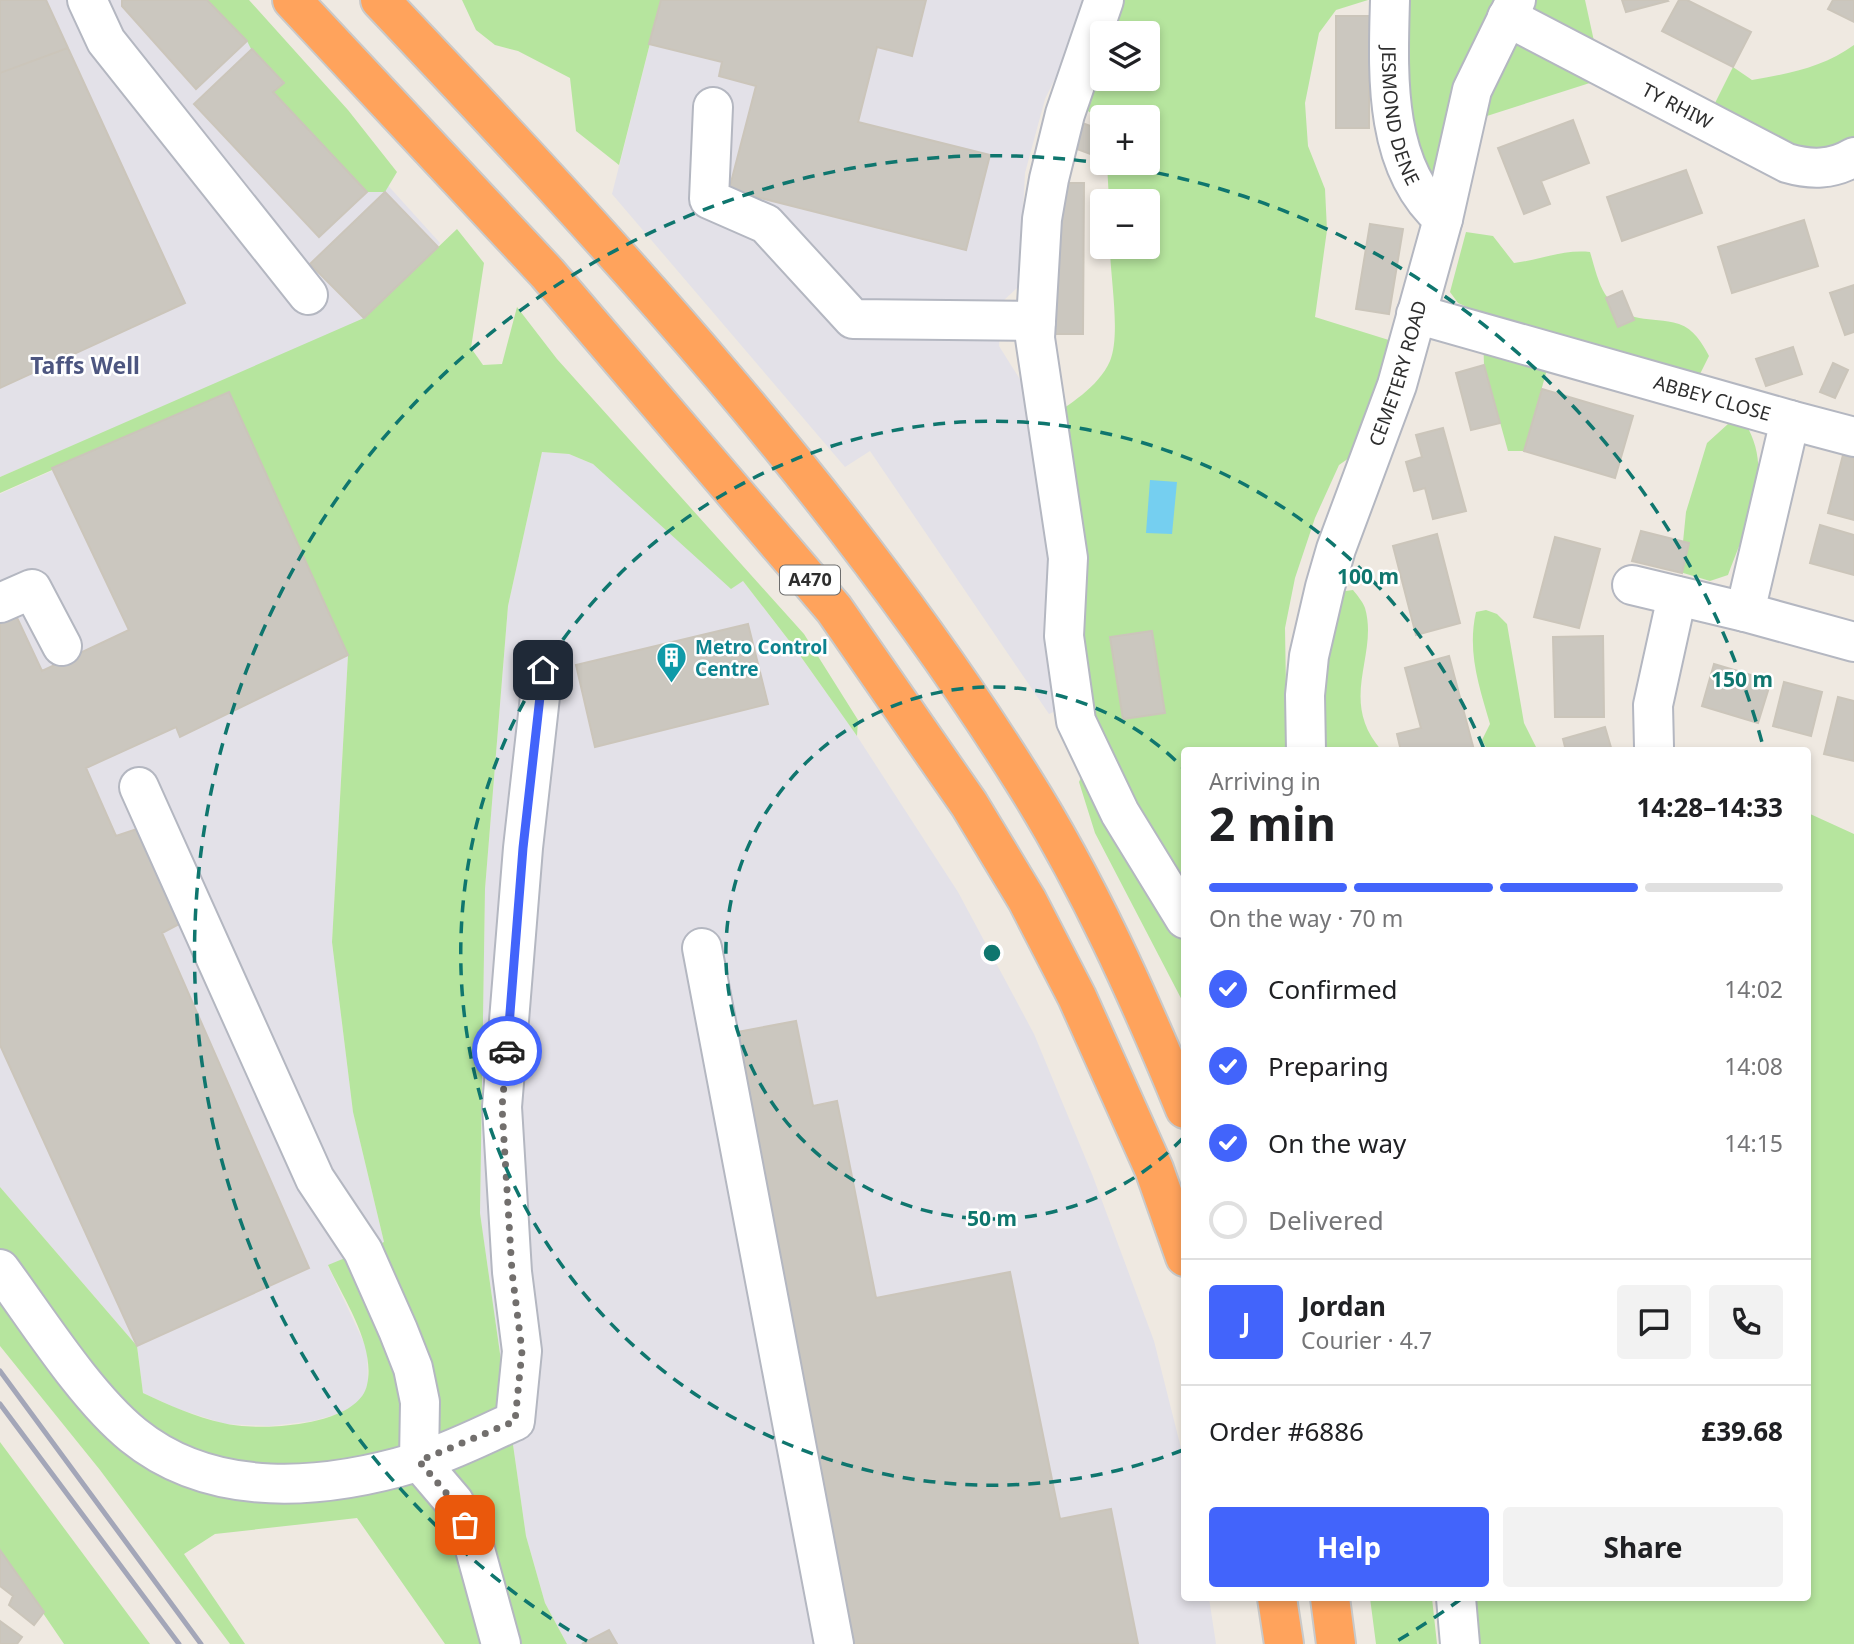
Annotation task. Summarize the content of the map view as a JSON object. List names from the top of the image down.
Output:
{
  "streets": {
    "highway": ["A470"],
    "street": [
      "TY RHIW",
      "JESMOND DENE",
      "CEMETERY ROAD",
      "ABBEY CLOSE"
    ]
  },
  "crossings": [
    ["TY RHIW", "CEMETERY ROAD"],
    ["JESMOND DENE", "CEMETERY ROAD"],
    ["CEMETERY ROAD", "ABBEY CLOSE"]
  ],
  "districts": ["Taffs Well"],
  "places": {
    "building": ["Metro Control Centre"]
  },
  "page": {
    "map_buttons": ["+", "−"],
    "heading": ["2 min", "Arriving in", "14:28–14:33"],
    "panel": [
      "Jordan",
      "Courier · 4.7",
      "Order #6886",
      "£39.68"
    ],
    "bar": "On the way · 70 m",
    "list": [
      ["Confirmed", "14:02"],
      ["Preparing", "14:08"],
      ["On the way", "14:15"],
      "Delivered"
    ],
    "round": "J",
    "buttons": ["Help", "Share"]
  },
  "rings": ["100 m", "150 m", "50 m"]
}
